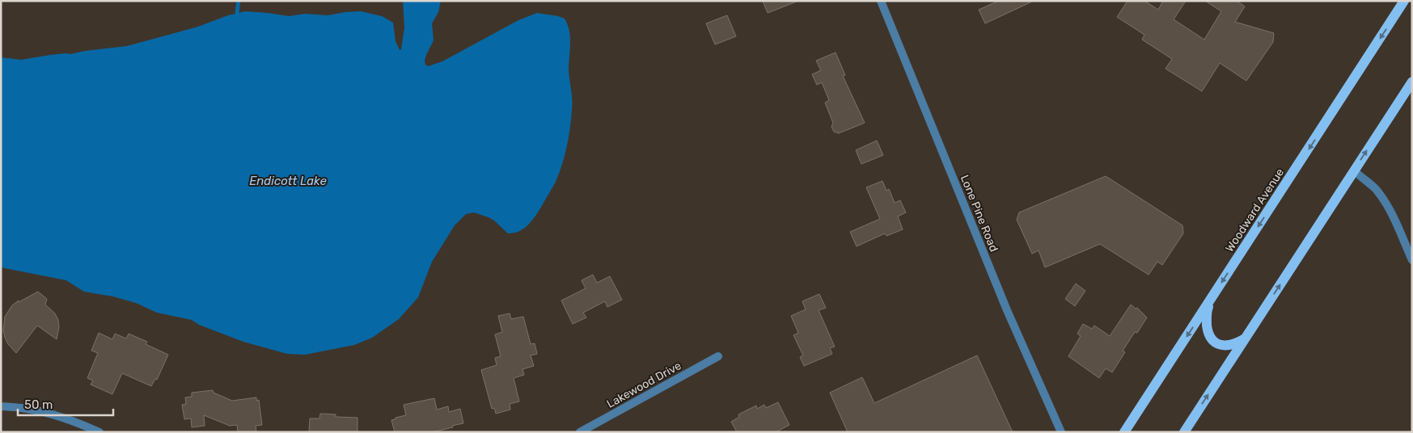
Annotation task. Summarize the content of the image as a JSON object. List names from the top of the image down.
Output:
{
  "streets": {
    "main road": ["Woodward Avenue"],
    "street": ["Lone Pine Road", "Lakewood Drive"]
  },
  "water": ["Endicott Lake"],
  "scale_bar": "50 m"
}
